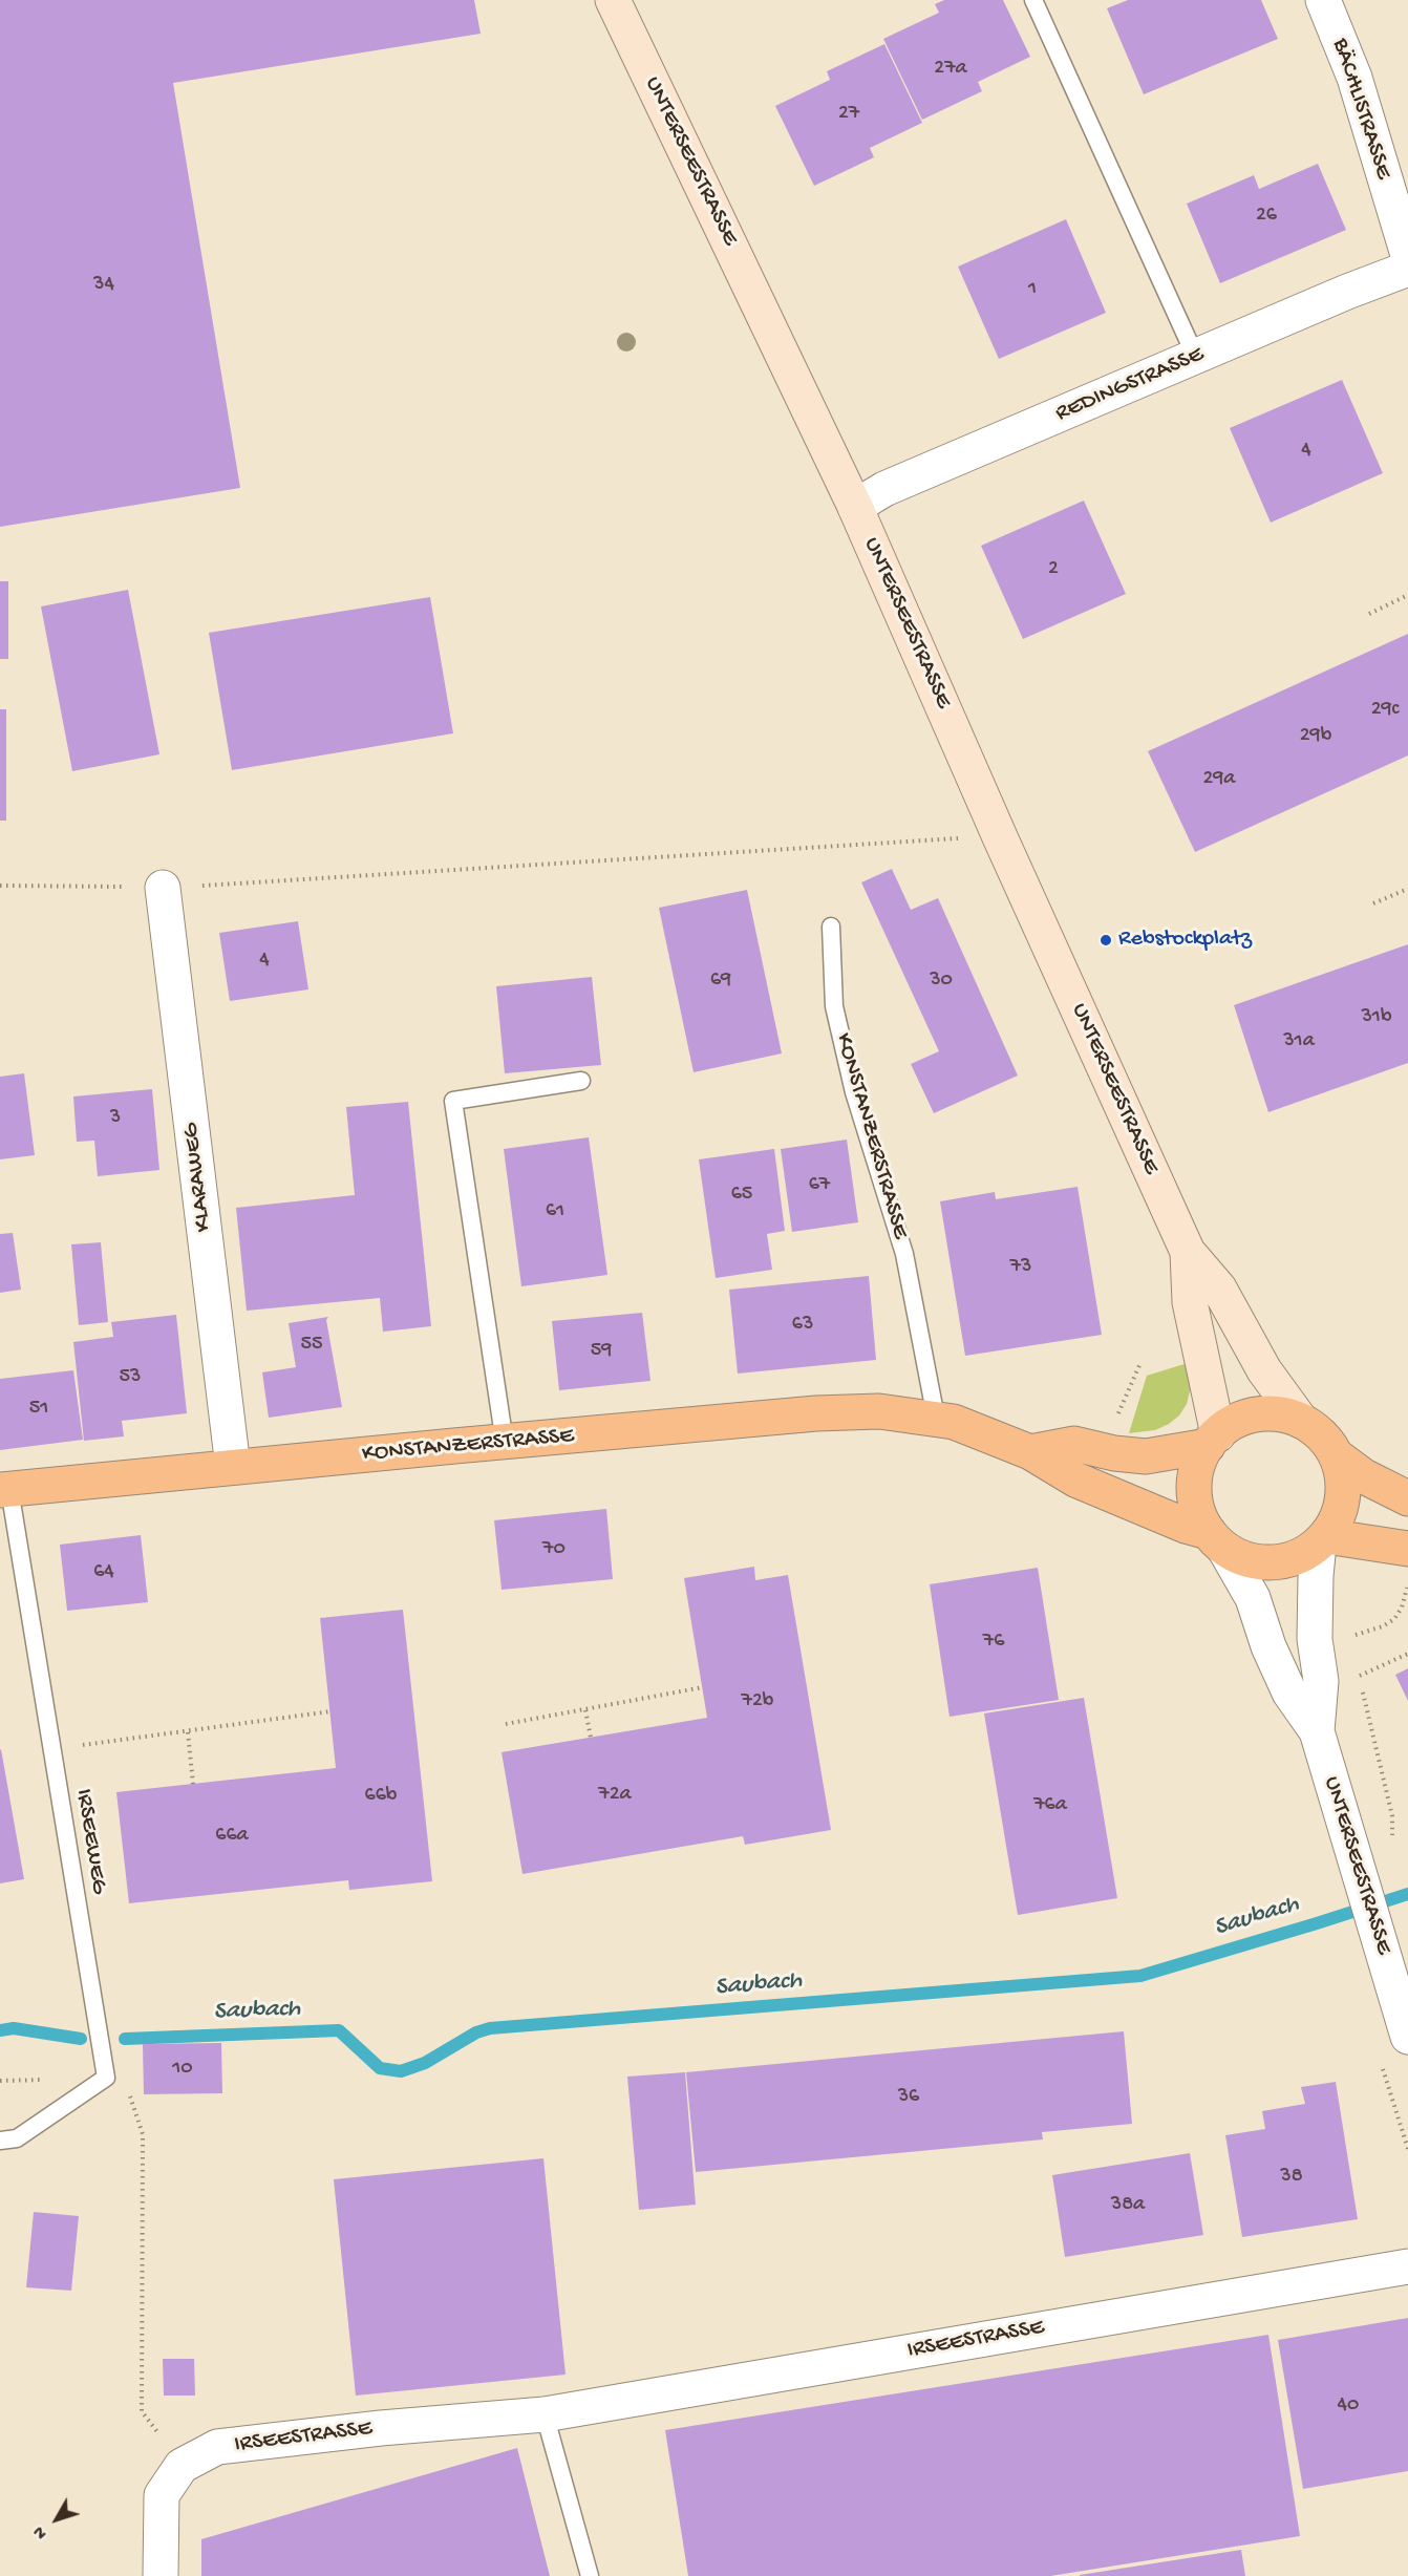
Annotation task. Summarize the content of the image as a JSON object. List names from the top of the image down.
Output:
{
  "streets": {
    "main road": ["UNTERSEESTRASSE", "KONSTANZERSTRASSE"],
    "street": [
      "BÄCHLISTRASSE",
      "REDINGSTRASSE",
      "KLARAWEG",
      "IRSEESTRASSE"
    ],
    "lane": ["IRSEEWEG"]
  },
  "crossings": [
    ["UNTERSEESTRASSE", "REDINGSTRASSE"],
    ["UNTERSEESTRASSE", "KONSTANZERSTRASSE"],
    ["KONSTANZERSTRASSE", "KLARAWEG"],
    ["KONSTANZERSTRASSE", "IRSEEWEG"]
  ],
  "water": ["Saubach"],
  "places": ["Rebstockplatz"],
  "house_numbers": [
    "27a",
    "27",
    "26",
    "34",
    "1",
    "4",
    "2",
    "29c",
    "29b",
    "29a",
    "4",
    "69",
    "30",
    "31b",
    "31a",
    "3",
    "67",
    "65",
    "61",
    "73",
    "63",
    "55",
    "59",
    "53",
    "51",
    "70",
    "64",
    "76",
    "72b",
    "72a",
    "66b",
    "76a",
    "66a",
    "10",
    "36",
    "38",
    "38a",
    "40"
  ],
  "north": "bottom left"
}
